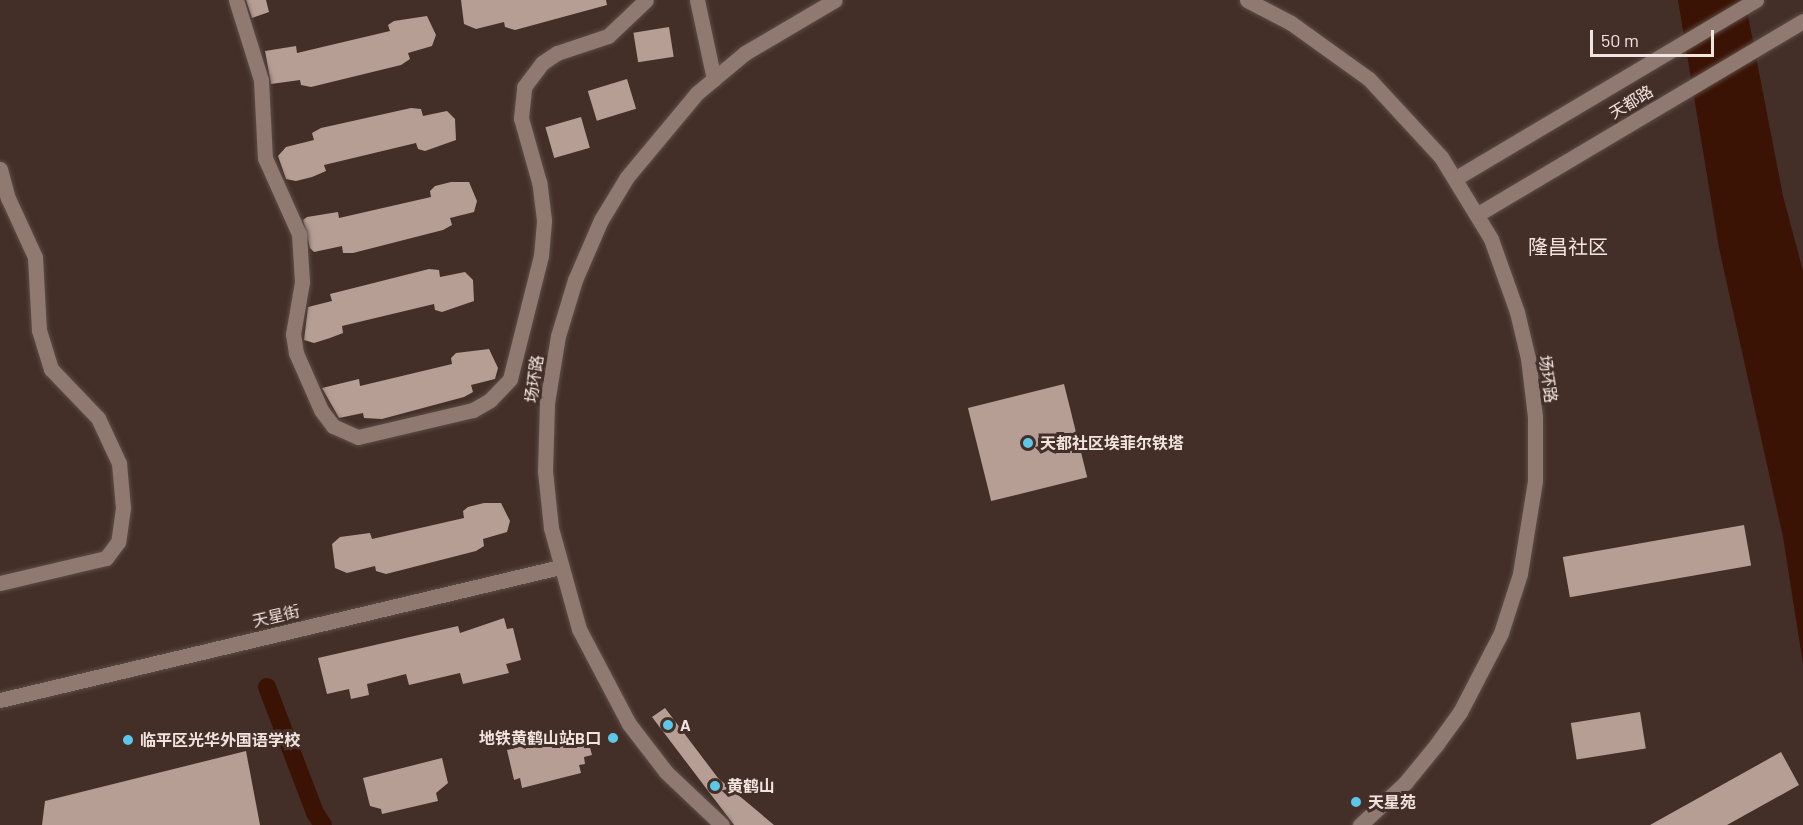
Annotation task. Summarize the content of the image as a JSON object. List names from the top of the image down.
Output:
{
  "streets": {
    "main road": ["天都路", "场环路", "天星街"]
  },
  "crossings": [
    ["天都路", "场环路"],
    ["场环路", "天星街"]
  ],
  "districts": ["隆昌社区"],
  "places": [
    "天都社区埃菲尔铁塔",
    "A",
    "地铁黄鹤山站B口",
    "临平区光华外国语学校",
    "黄鹤山",
    "天星苑"
  ],
  "scale_bar": "50 m"
}
